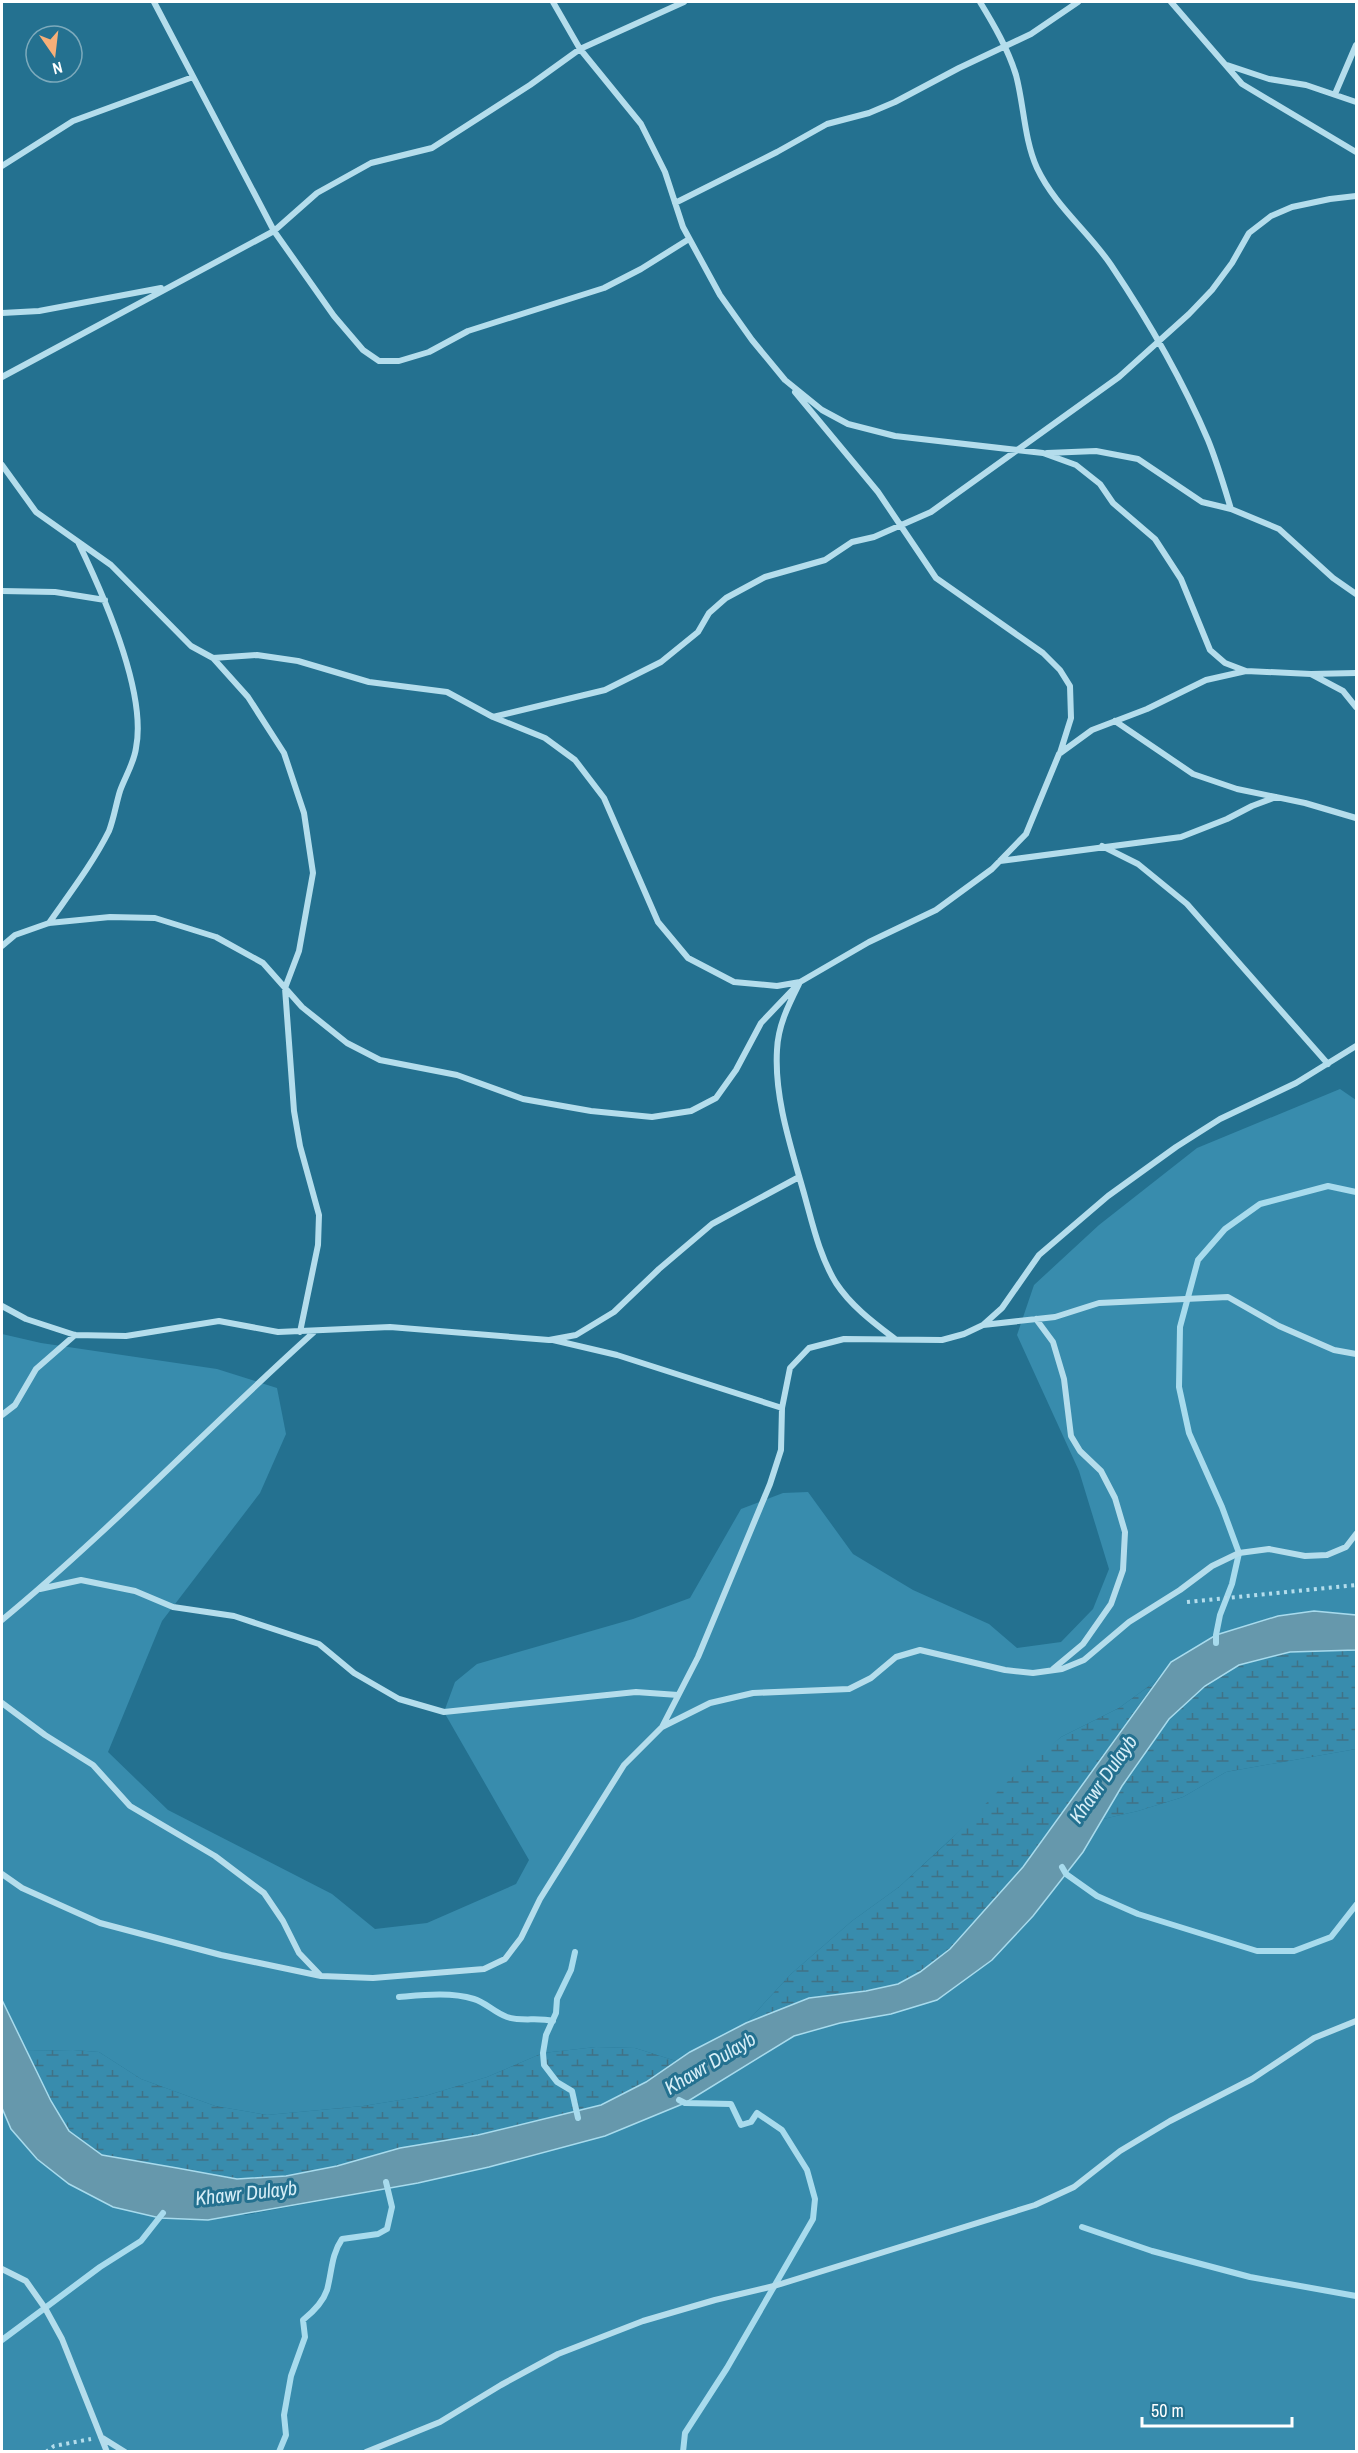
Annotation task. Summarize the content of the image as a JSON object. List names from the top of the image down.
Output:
{
  "water": ["Khawr Dulayb"],
  "scale_bar": "50 m",
  "north": "bottom"
}
